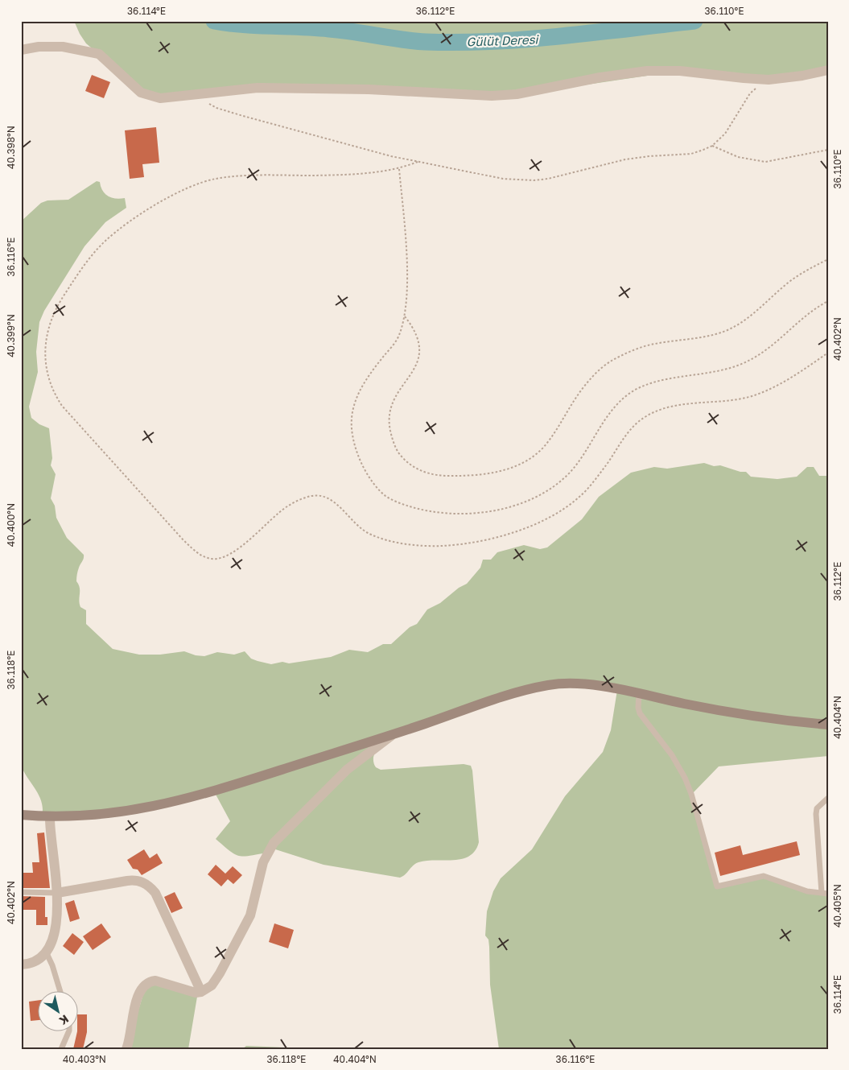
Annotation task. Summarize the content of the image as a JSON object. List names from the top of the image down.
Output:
{
  "water": ["Gülüt Deresi"],
  "north": "bottom right",
  "coordinates": [
    "36.114°E",
    "36.112°E",
    "36.110°E",
    "40.398°N",
    "36.116°E",
    "40.399°N",
    "40.402°N",
    "40.400°N",
    "36.118°E",
    "40.404°N",
    "40.405°N",
    "40.403°N"
  ]
}
